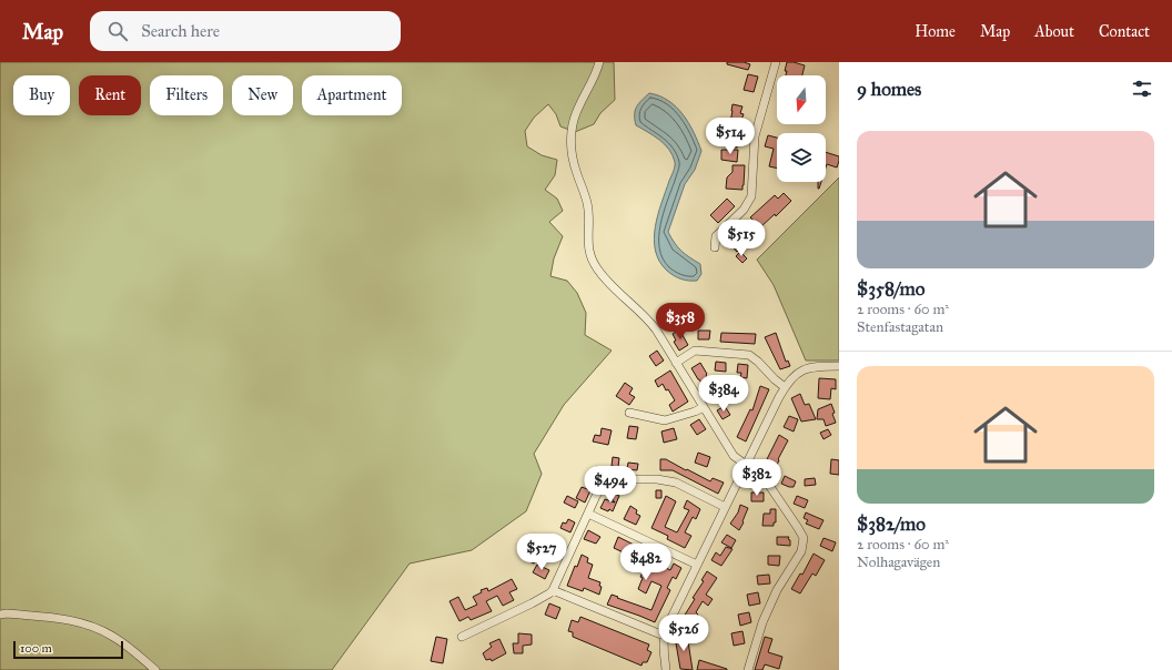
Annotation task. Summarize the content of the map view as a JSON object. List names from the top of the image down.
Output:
{
  "scale_bar": "100 m",
  "north": "bottom",
  "page": {
    "header": "Map",
    "search": "Search here",
    "nav": [
      "Home",
      "Map",
      "About",
      "Contact"
    ],
    "heading": "9 homes",
    "chip": [
      "Buy",
      "Rent",
      "Filters",
      "New",
      "Apartment"
    ],
    "list": [
      {
        "name": "$358/mo",
        "note": "2 rooms · 60 m² · Stenfastagatan"
      },
      {
        "name": "$382/mo",
        "note": "2 rooms · 60 m² · Nolhagavägen"
      }
    ],
    "price": [
      "$514",
      "$515",
      "$358",
      "$384",
      "$382",
      "$494",
      "$527",
      "$482",
      "$526"
    ],
    "scale": "100 m"
  }
}
